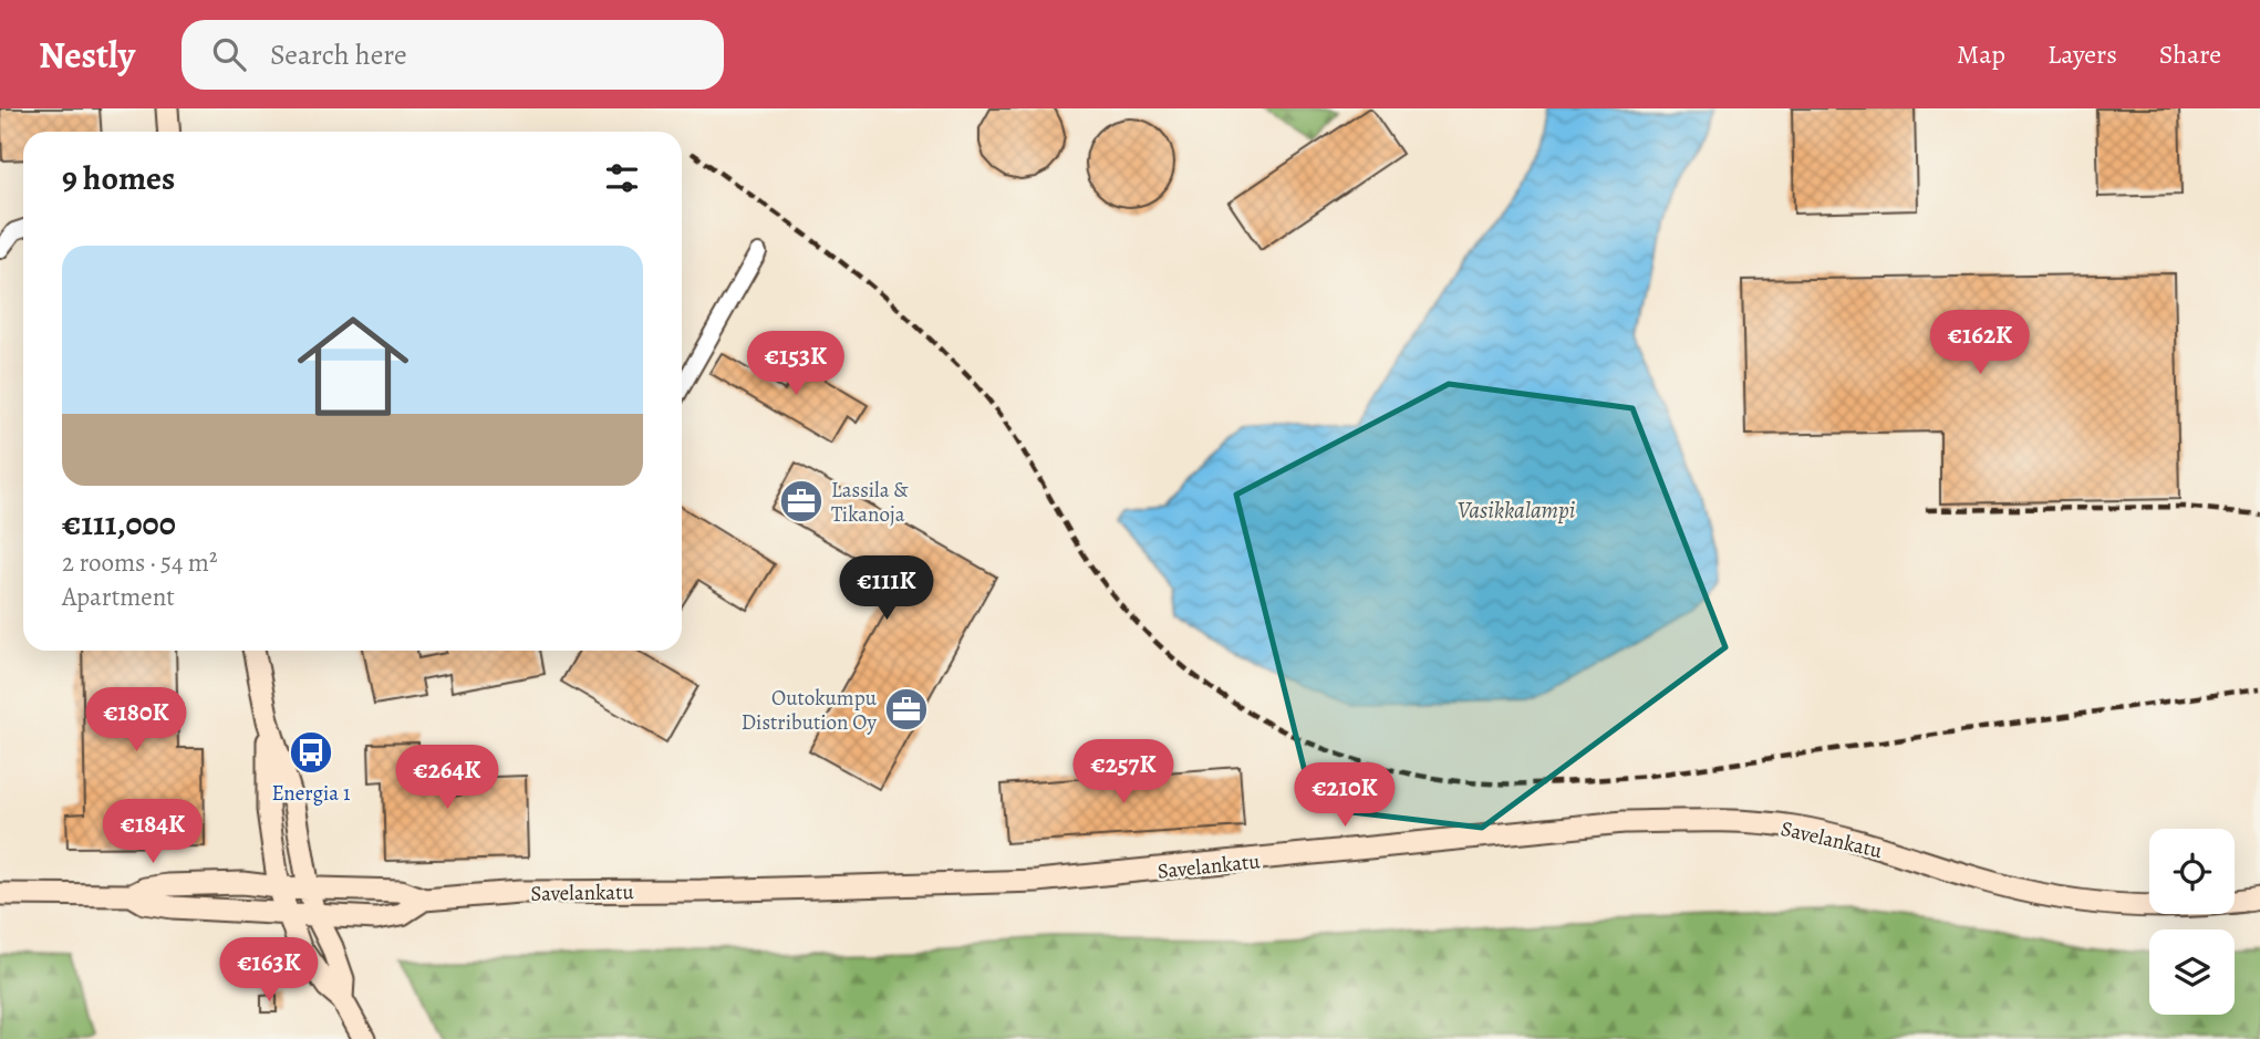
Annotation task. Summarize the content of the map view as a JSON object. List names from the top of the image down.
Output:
{
  "streets": {
    "main road": ["Savelankatu"]
  },
  "water": ["Vasikkalampi"],
  "places": {
    "office": ["Lassila & Tikanoja", "Outokumpu Distribution Oy"],
    "bus stop": ["Energia 1"]
  },
  "page": {
    "header": "Nestly",
    "search": "Search here",
    "nav": ["Map", "Layers", "Share"],
    "heading": "9 homes",
    "list": [
      {
        "name": "€111,000",
        "note": "2 rooms · 54 m² · Apartment"
      }
    ],
    "price": [
      "€162K",
      "€153K",
      "€111K",
      "€180K",
      "€257K",
      "€264K",
      "€210K",
      "€184K",
      "€163K"
    ]
  }
}
